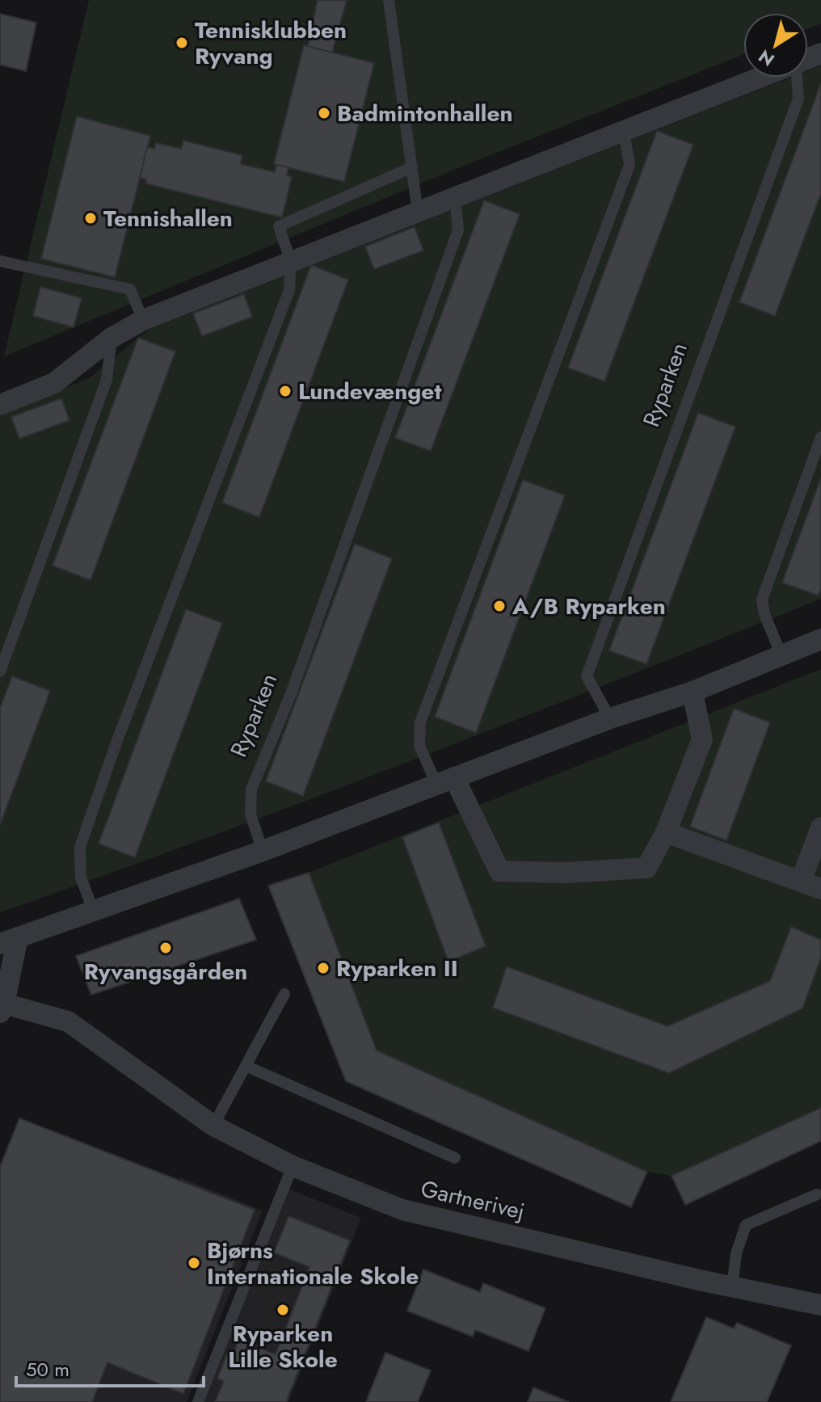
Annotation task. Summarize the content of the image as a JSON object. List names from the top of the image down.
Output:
{
  "streets": {
    "street": ["Gartnerivej"],
    "lane": ["Ryparken"]
  },
  "places": [
    "Tennisklubben Ryvang",
    "Badmintonhallen",
    "Tennishallen",
    "Lundevænget",
    "A/B Ryparken",
    "Ryvangsgården",
    "Ryparken II",
    "Bjørns Internationale Skole",
    "Ryparken Lille Skole"
  ],
  "scale_bar": "50 m",
  "north": "bottom left"
}
